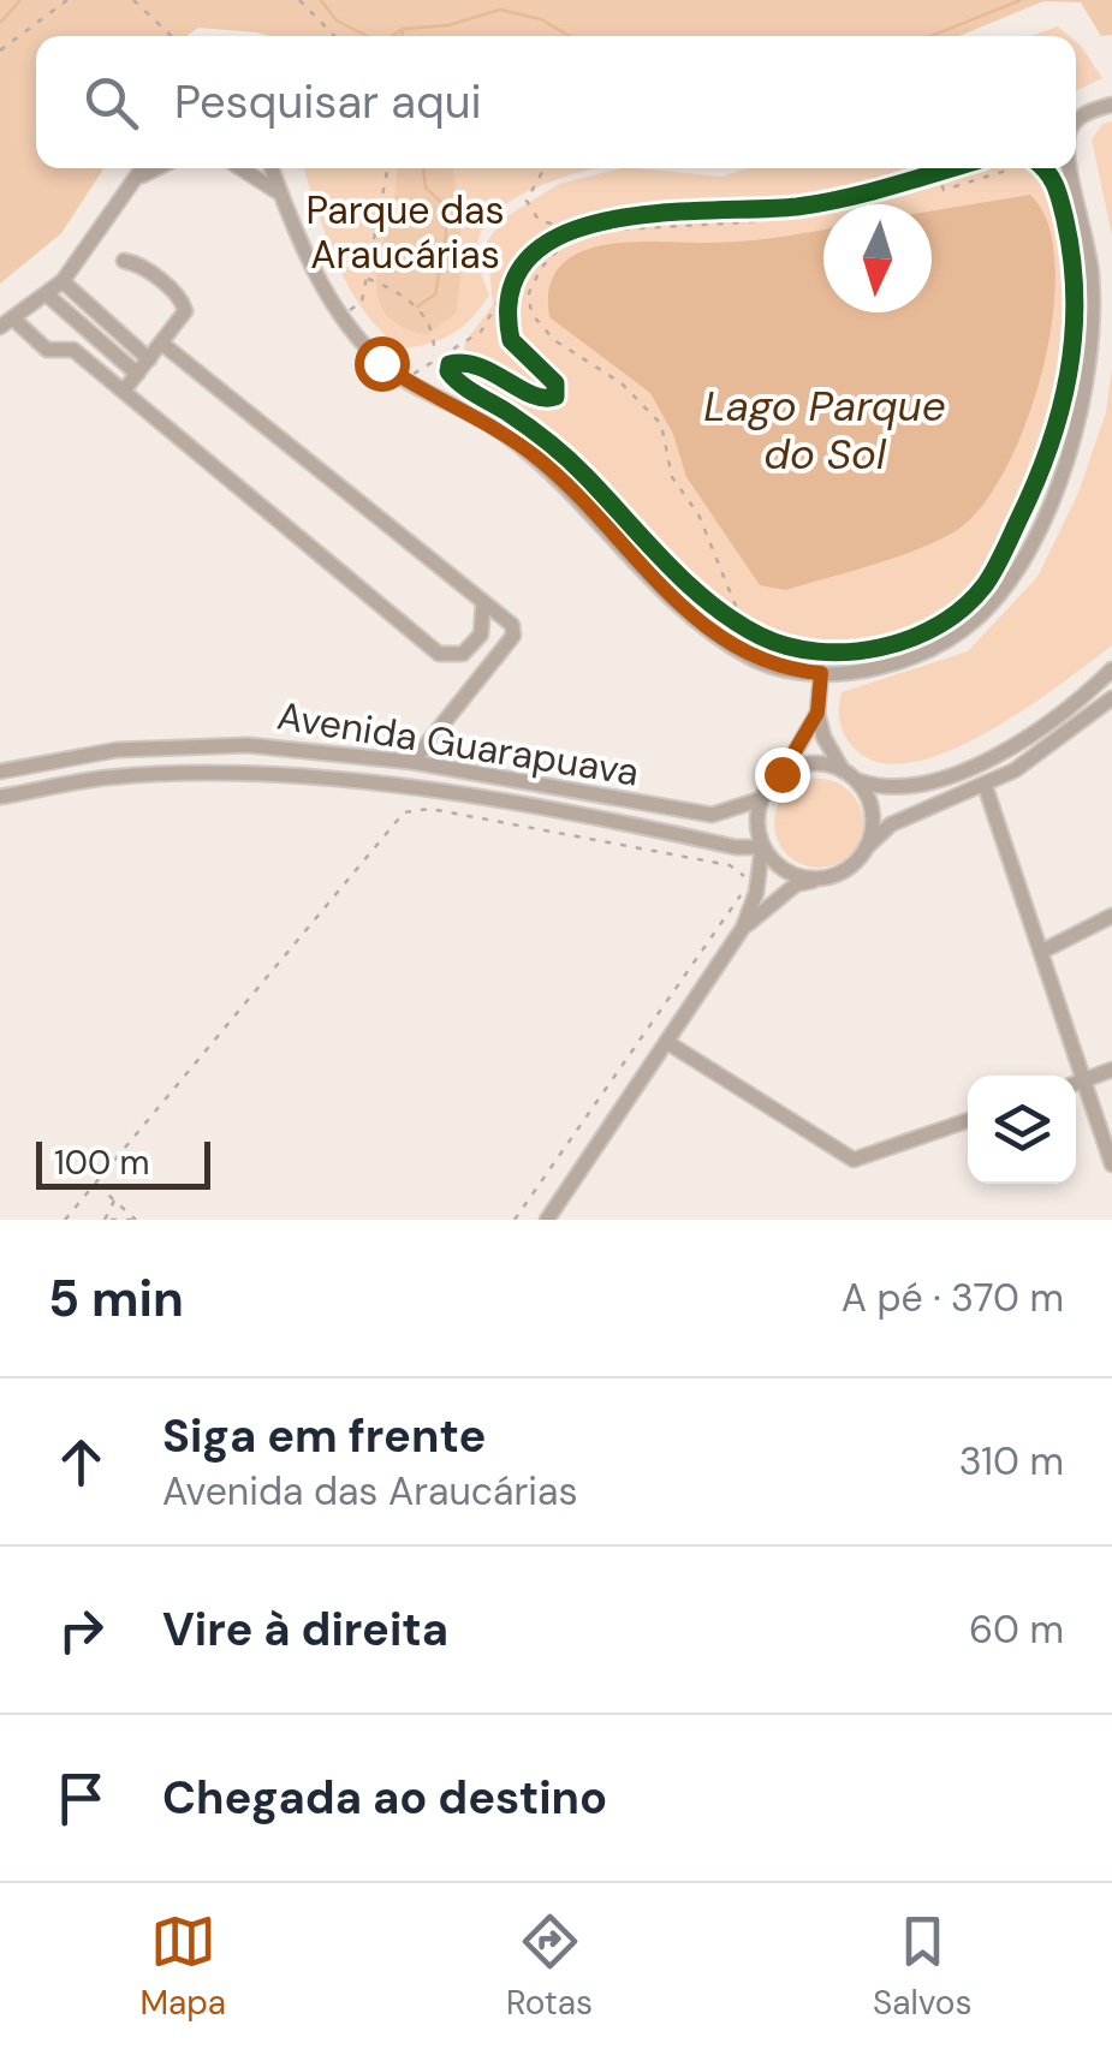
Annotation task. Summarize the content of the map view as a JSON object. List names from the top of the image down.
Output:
{
  "streets": {
    "street": ["Avenida Guarapuava"]
  },
  "water": ["Lago Parque do Sol"],
  "parks": ["Parque das Araucárias"],
  "scale_bar": "100 m",
  "north": "bottom",
  "page": {
    "search": "Pesquisar aqui",
    "scale": "100 m",
    "heading": ["5 min", "A pé · 370 m"],
    "list": [
      ["Siga em frente", "Avenida das Araucárias", "310 m"],
      ["Vire à direita", "60 m"],
      "Chegada ao destino"
    ],
    "nav": ["Mapa", "Rotas", "Salvos"]
  }
}
